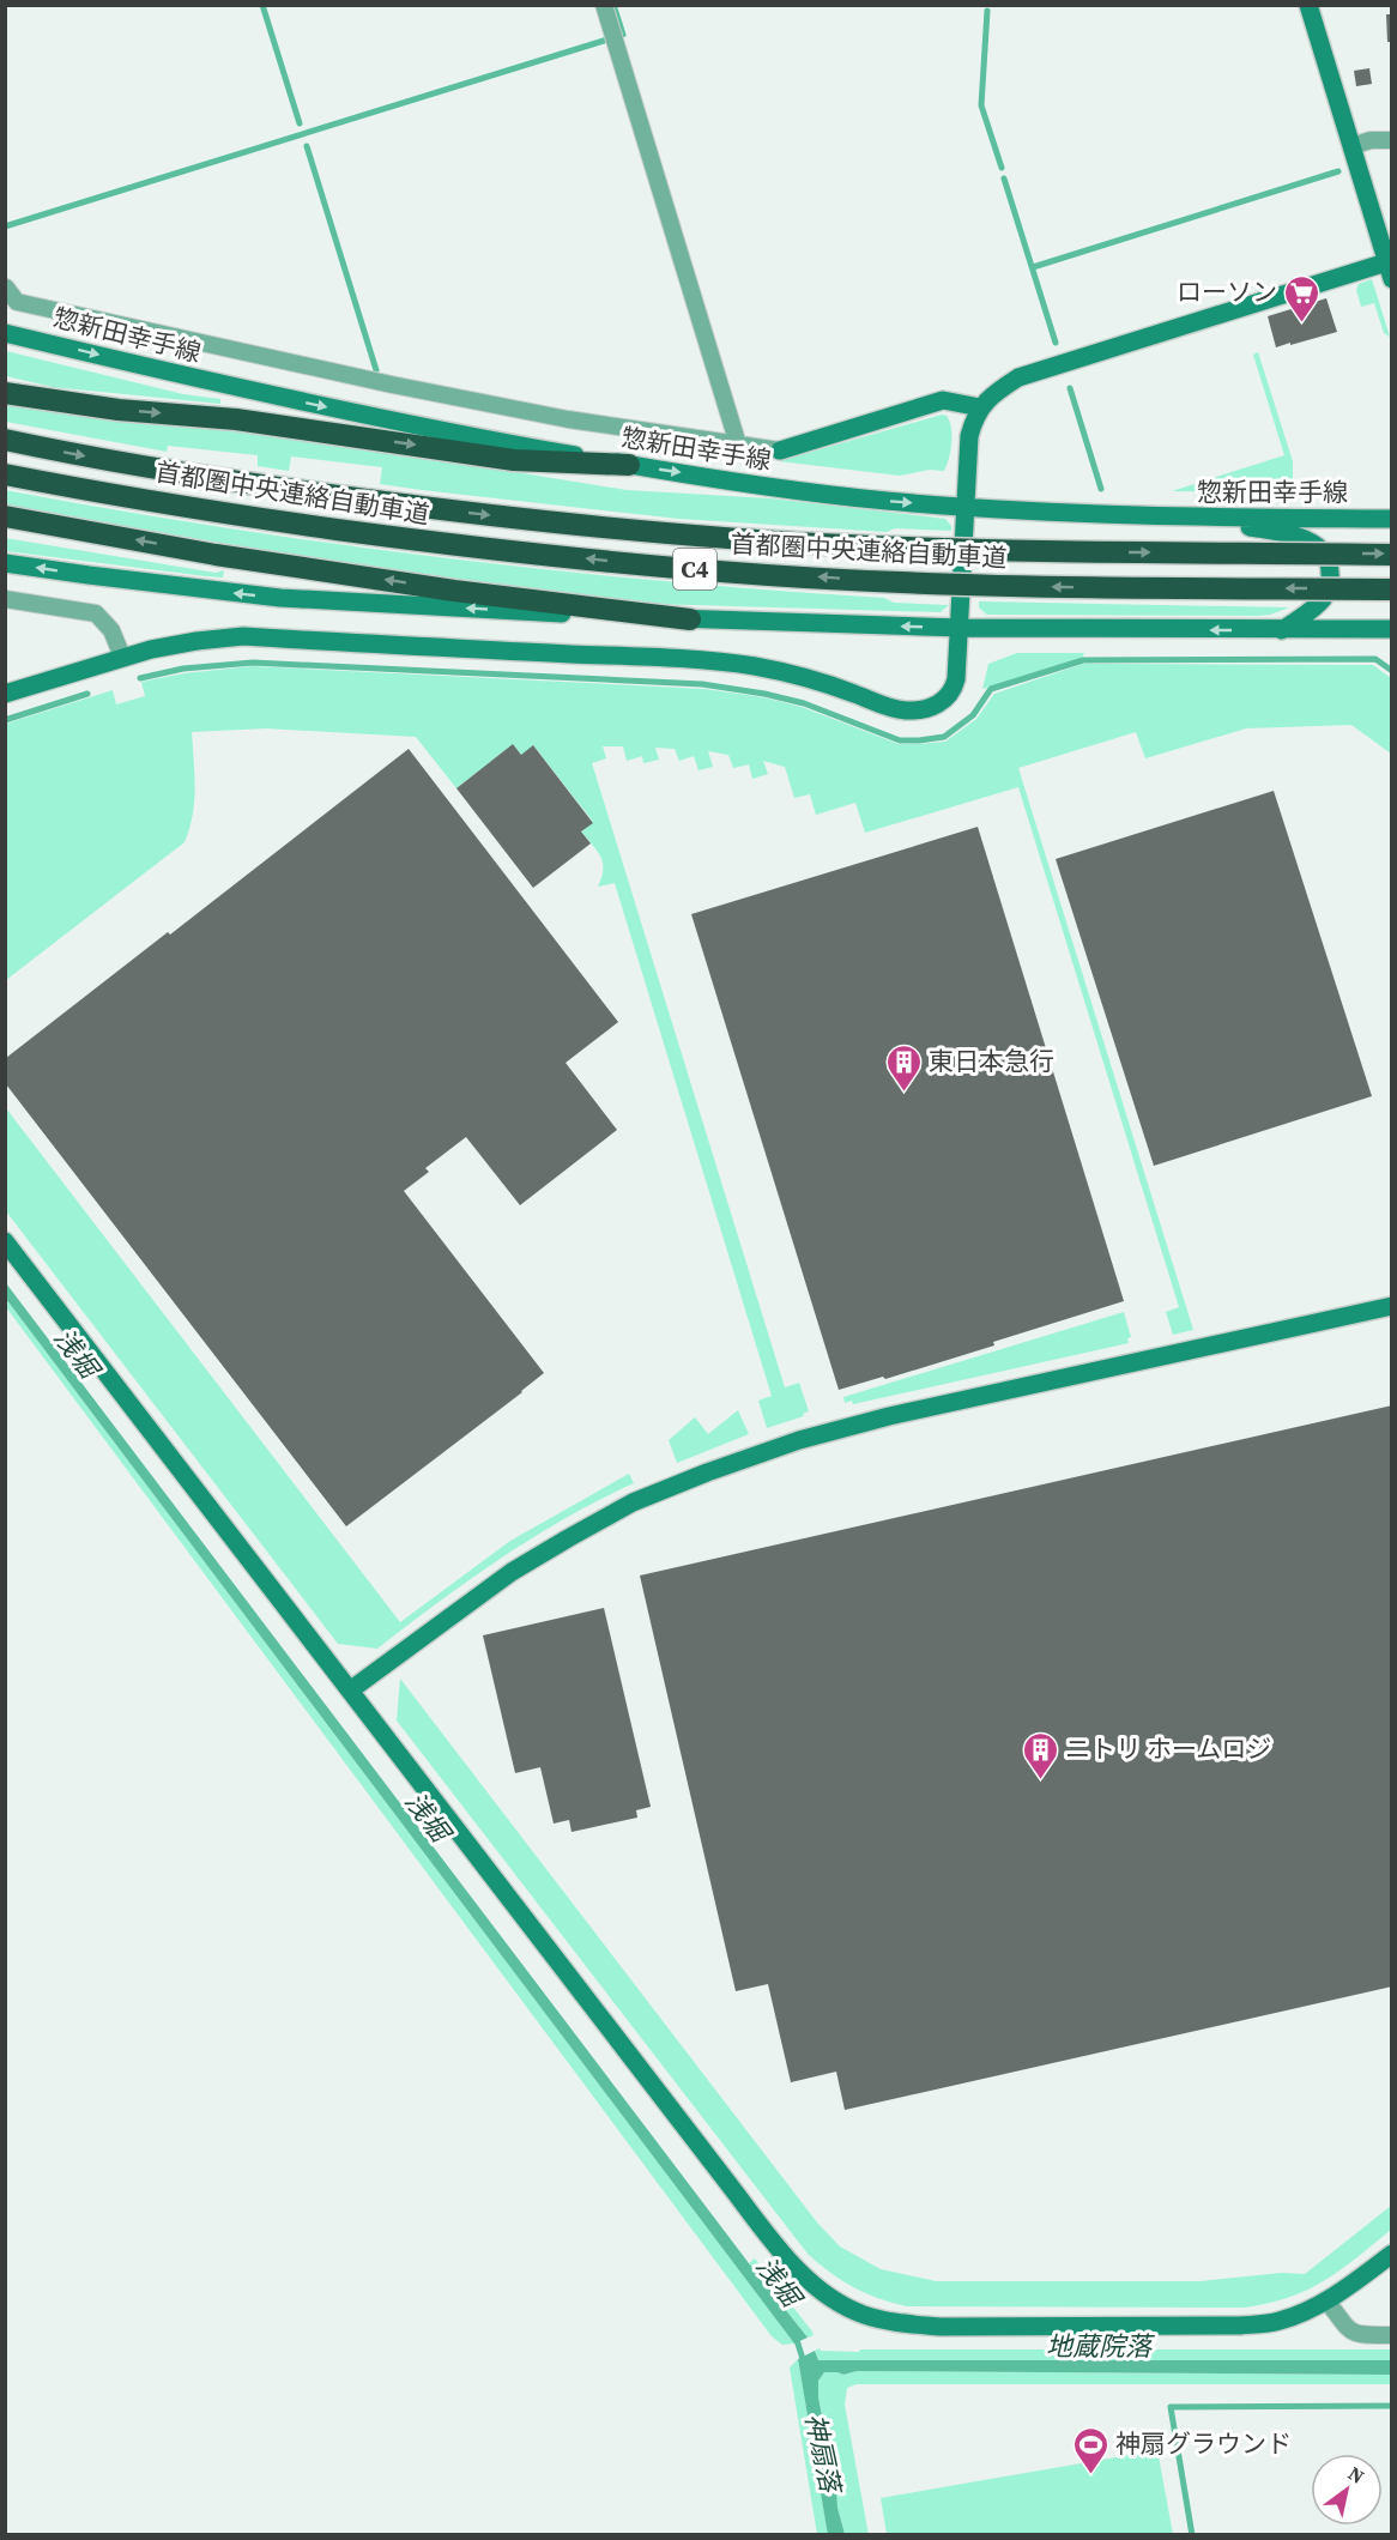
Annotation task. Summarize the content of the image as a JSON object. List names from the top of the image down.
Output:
{
  "streets": {
    "highway": ["首都圏中央連絡自動車道", "C4"],
    "street": ["惣新田幸手線"]
  },
  "water": ["浅堀", "地蔵院落", "神扇落"],
  "places": {
    "supermarket": ["ローソン"],
    "building": ["東日本急行", "ニトリ ホームロジ"],
    "sports": ["神扇グラウンド"]
  },
  "north": "top right"
}
